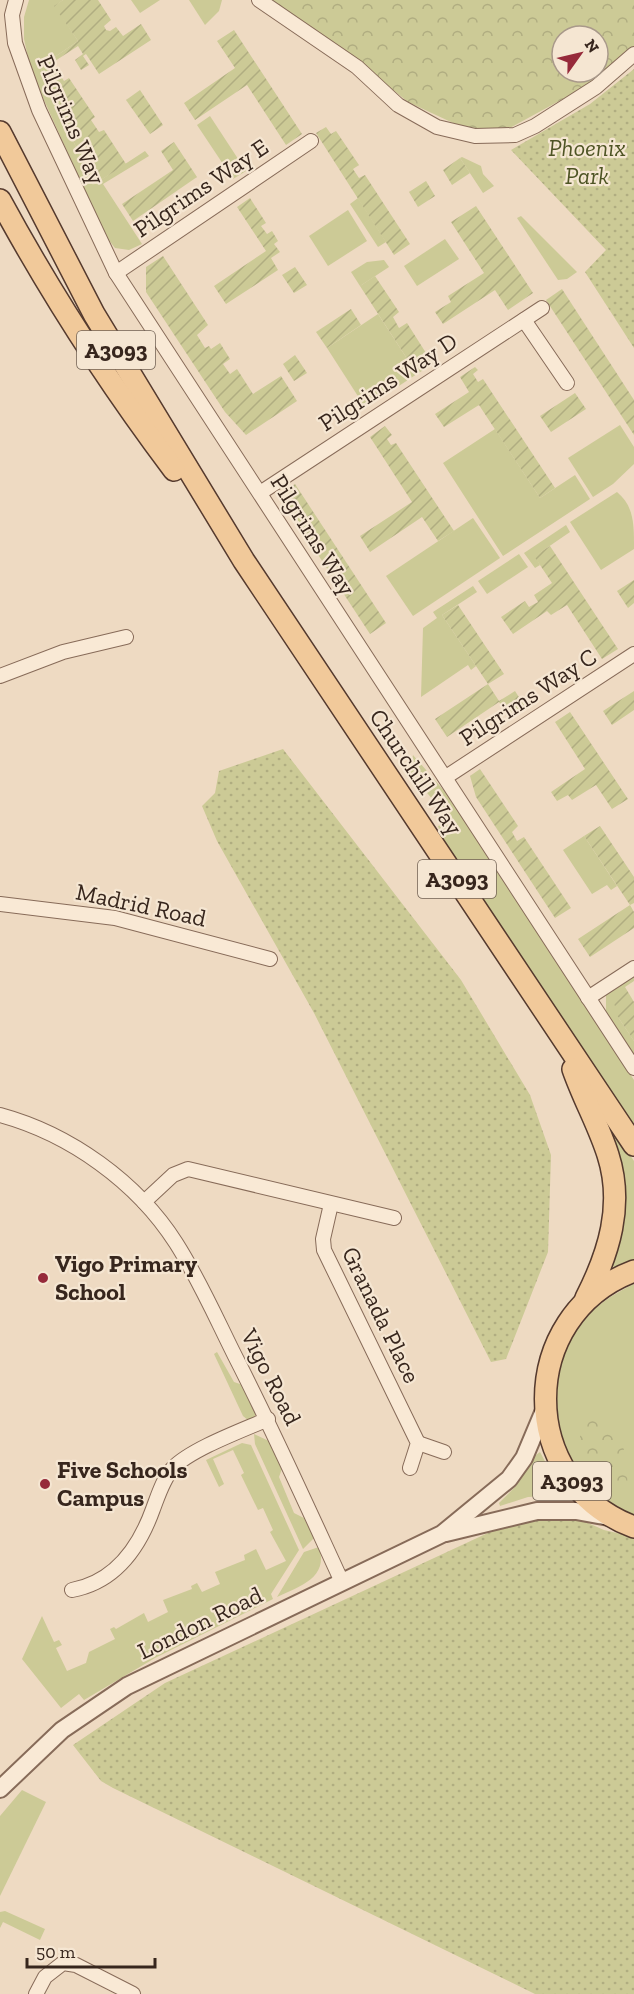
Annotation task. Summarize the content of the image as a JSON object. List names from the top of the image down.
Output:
{
  "streets": {
    "main road": ["A3093", "Churchill Way"],
    "street": [
      "Pilgrims Way",
      "Pilgrims Way E",
      "Pilgrims Way D",
      "Pilgrims Way C",
      "Madrid Road",
      "Granada Place",
      "Vigo Road",
      "London Road"
    ]
  },
  "crossings": [
    ["Pilgrims Way", "Pilgrims Way E"],
    ["Pilgrims Way", "Pilgrims Way D"],
    ["Pilgrims Way", "Pilgrims Way C"],
    ["A3093", "Churchill Way"],
    ["A3093", "London Road"],
    ["Vigo Road", "London Road"]
  ],
  "parks": ["Phoenix Park"],
  "places": ["Vigo Primary School", "Five Schools Campus"],
  "scale_bar": "50 m",
  "north": "top right"
}
